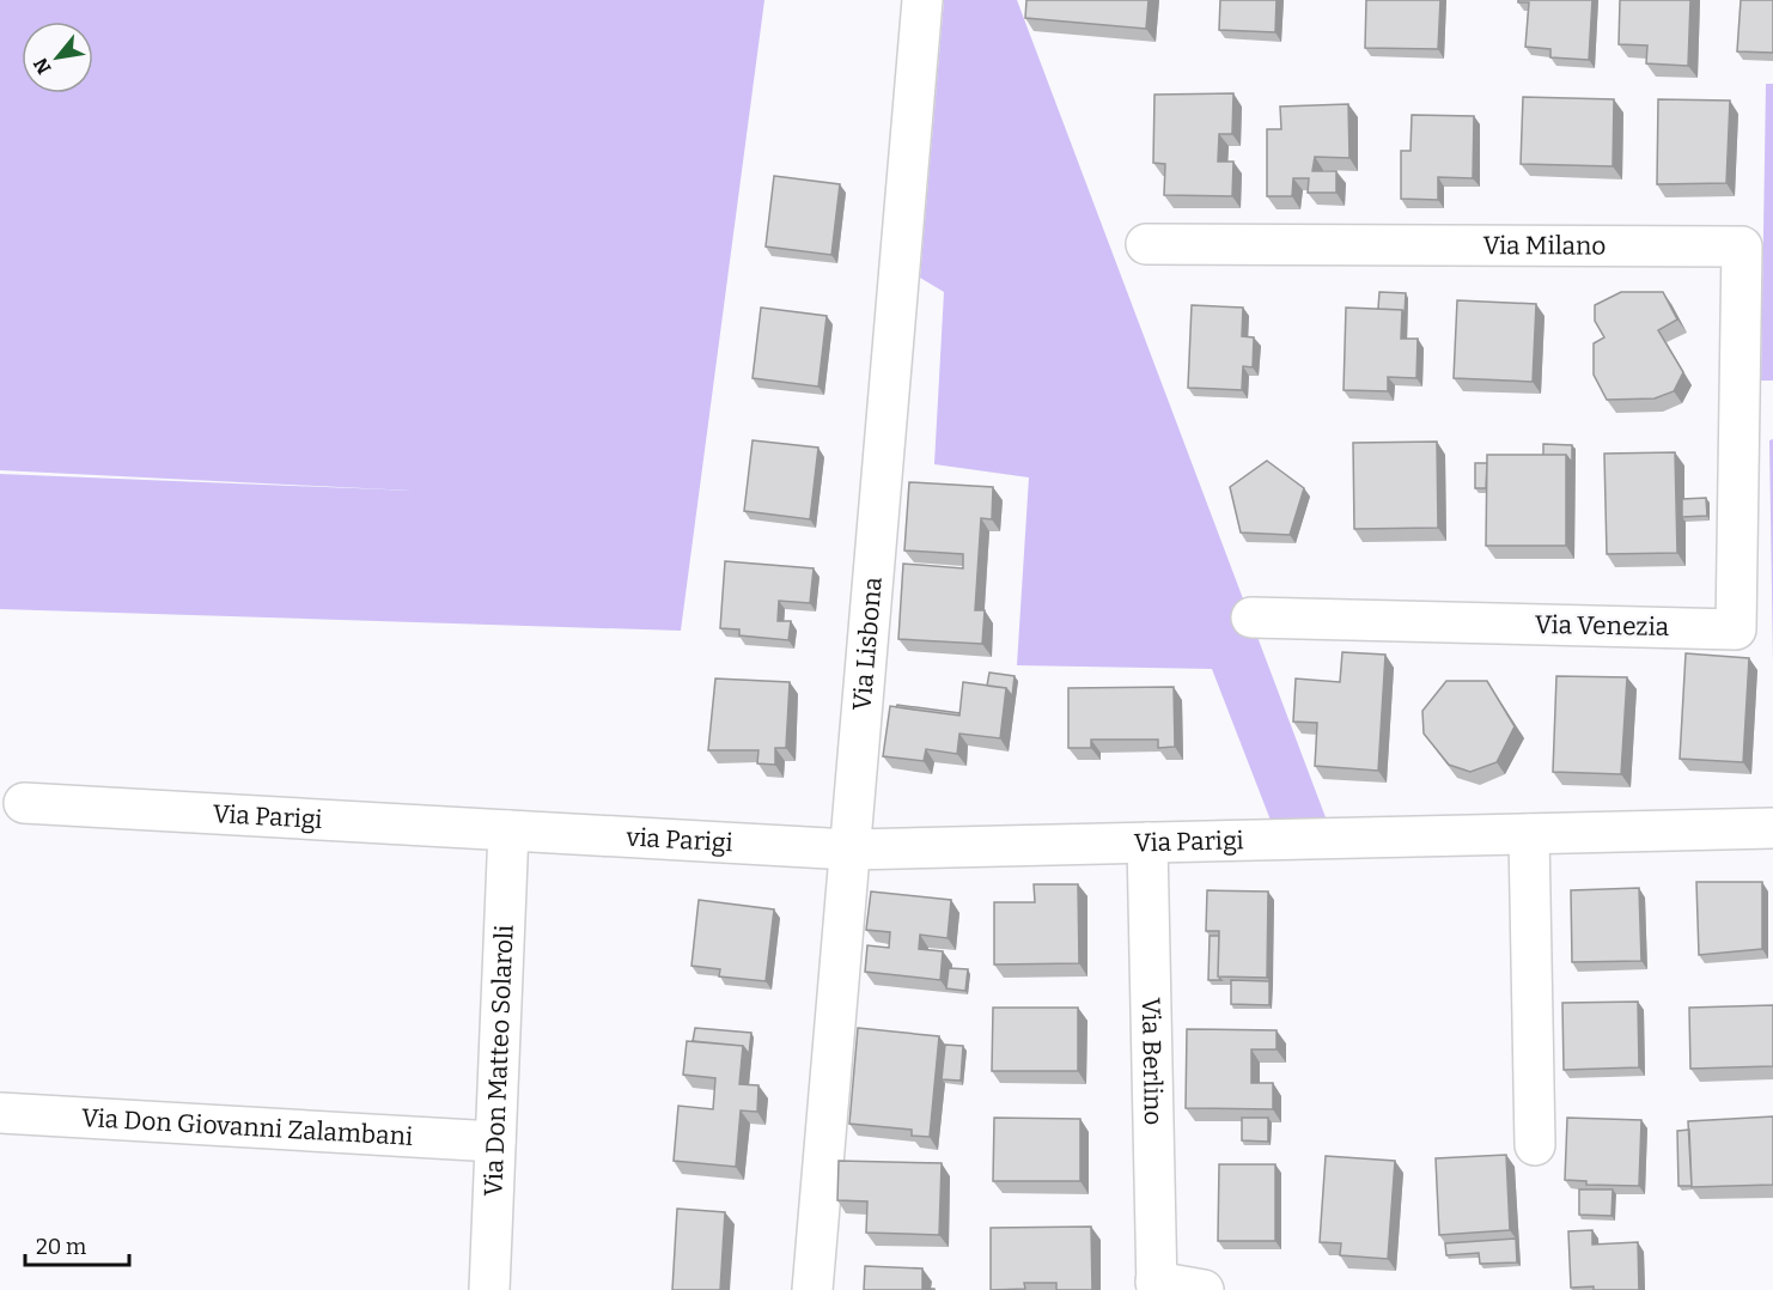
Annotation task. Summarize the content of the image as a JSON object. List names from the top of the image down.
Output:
{
  "streets": {
    "street": [
      "Via Milano",
      "Via Venezia",
      "Via Lisbona",
      "Via Parigi",
      "via Parigi",
      "Via Don Matteo Solaroli",
      "Via Berlino",
      "Via Don Giovanni Zalambani"
    ]
  },
  "crossings": [
    ["Via Milano", "Via Venezia"],
    ["Via Lisbona", "Via Parigi"],
    ["Via Lisbona", "via Parigi"],
    ["Via Parigi", "via Parigi"],
    ["Via Parigi", "Via Don Matteo Solaroli"],
    ["Via Parigi", "Via Berlino"],
    ["via Parigi", "Via Don Matteo Solaroli"],
    ["Via Don Matteo Solaroli", "Via Don Giovanni Zalambani"]
  ],
  "scale_bar": "20 m",
  "north": "bottom left"
}
